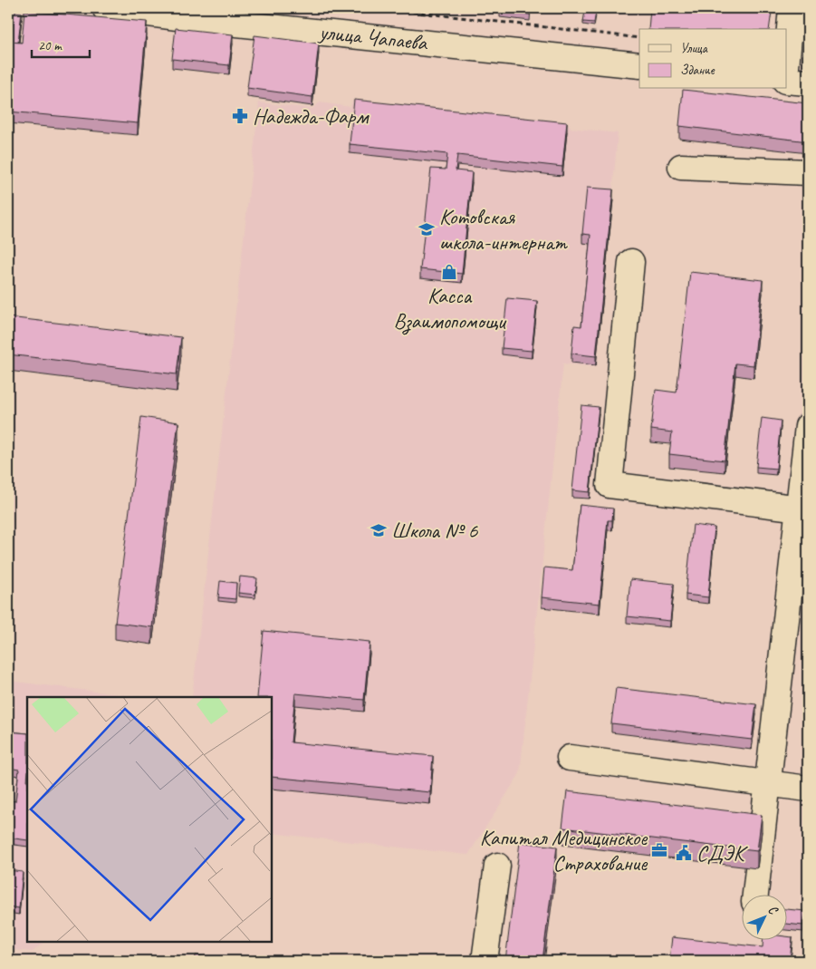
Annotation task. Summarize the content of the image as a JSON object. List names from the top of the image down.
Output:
{
  "streets": {
    "street": ["улица Чапаева"]
  },
  "places": {
    "pharmacy": ["Надежда-Фарм"],
    "school or university": ["Котовская школа-интернат", "Школа № 6"],
    "shop": ["Касса Взаимопомощи"],
    "office": ["Капитал Медицинское Страхование"],
    "public building": ["СДЭК"]
  },
  "legend": ["Улица", "Здание"],
  "scale_bar": "20 m",
  "north": "top right"
}
